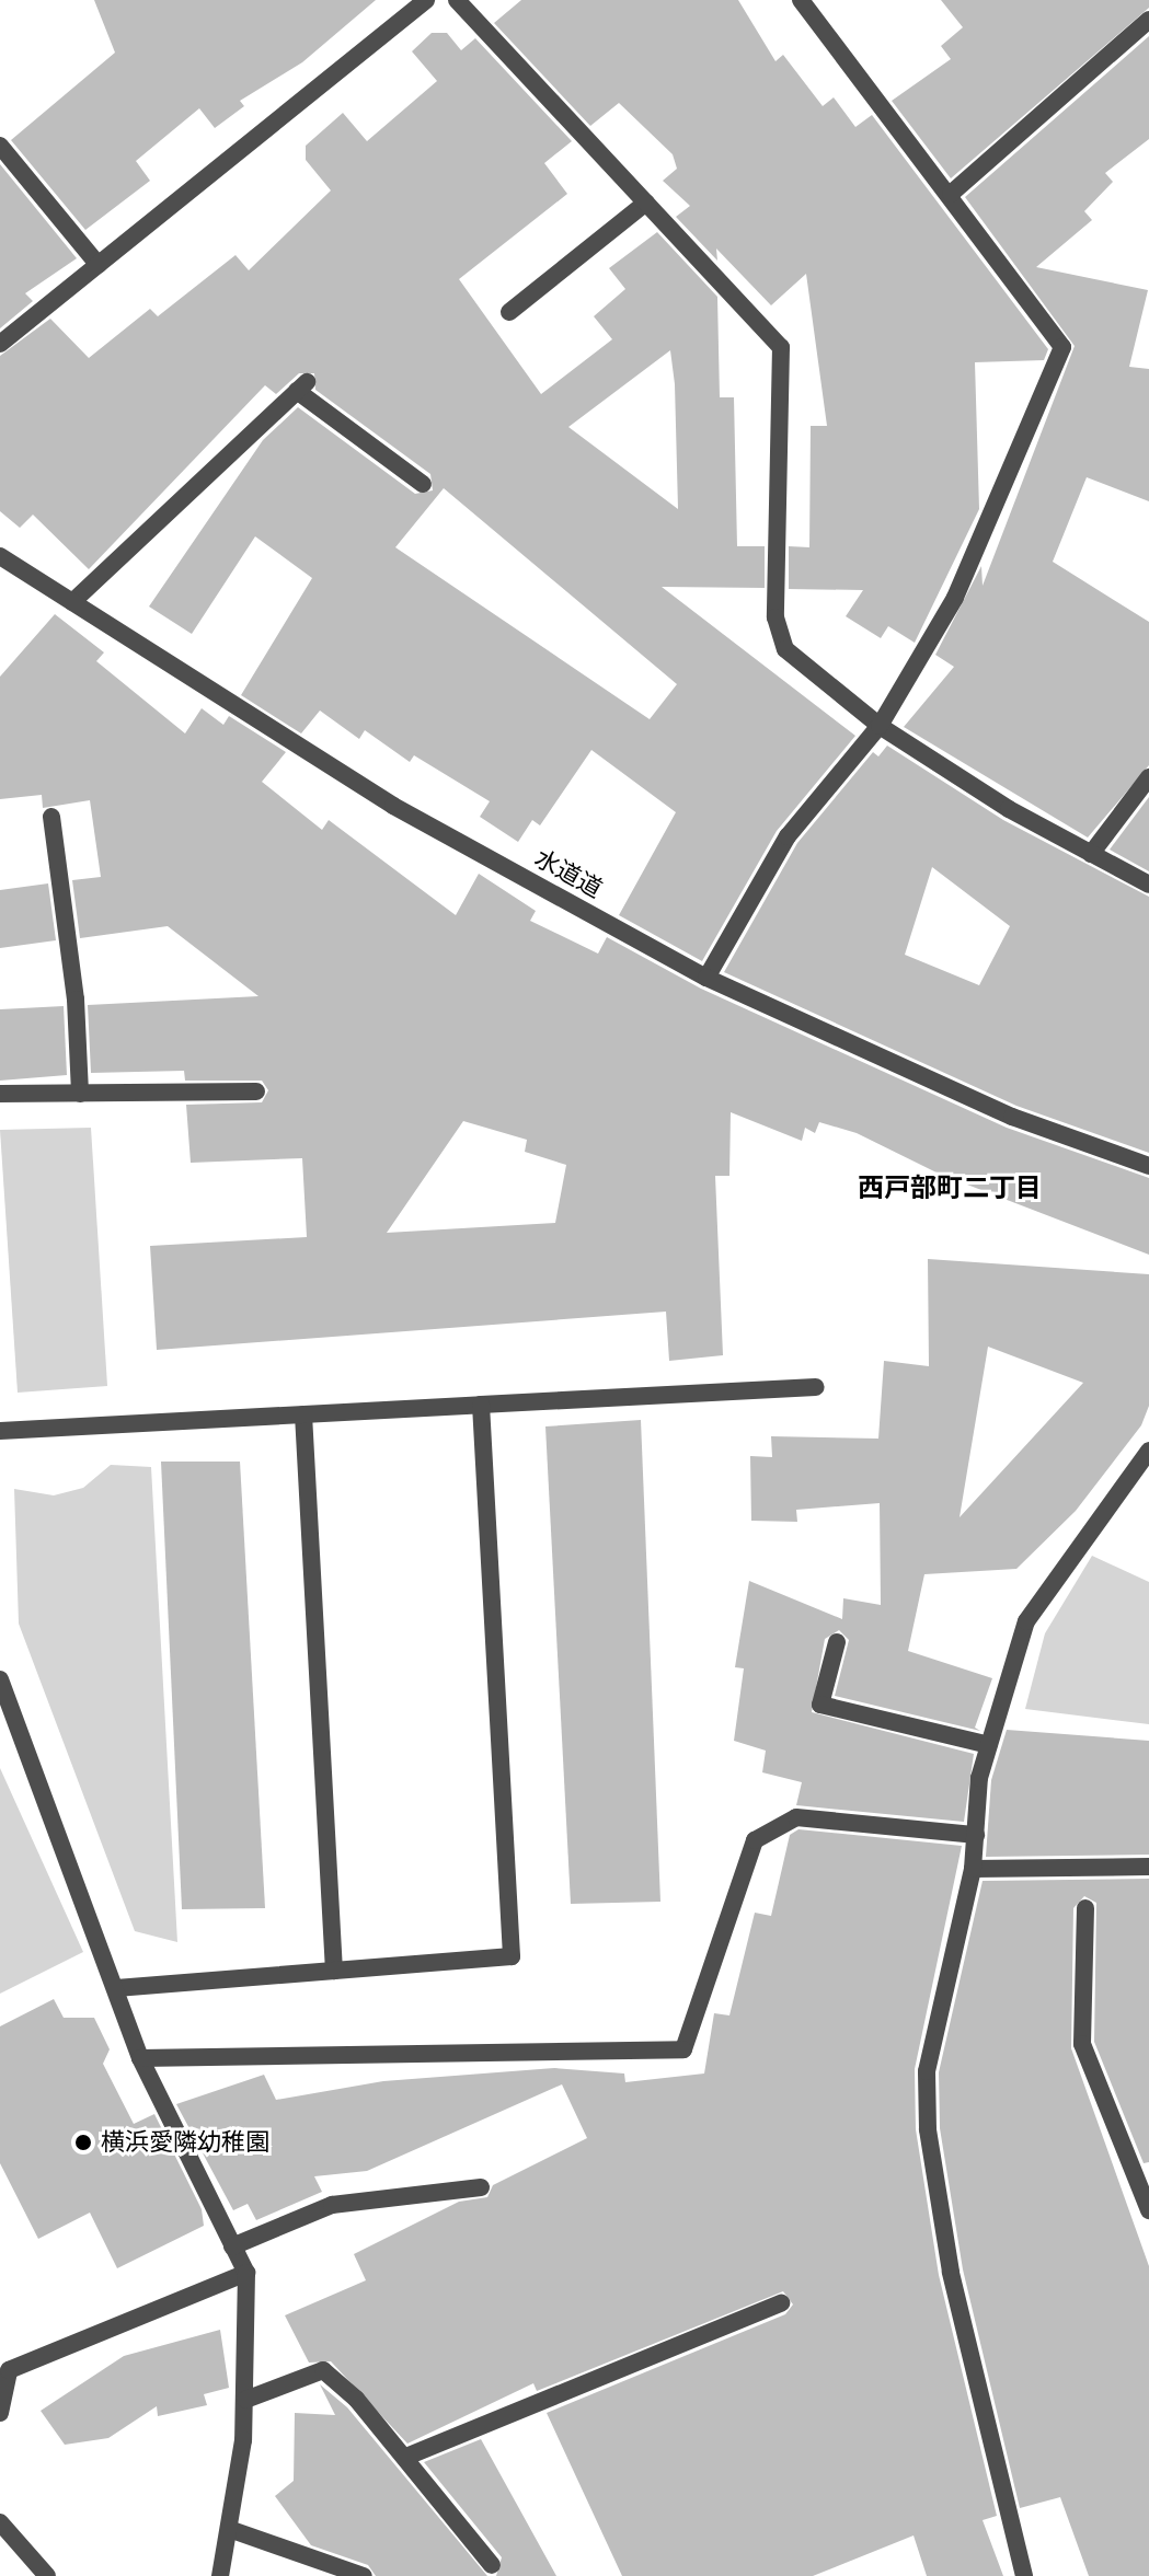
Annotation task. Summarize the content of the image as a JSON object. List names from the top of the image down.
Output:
{
  "streets": {
    "street": ["水道道"]
  },
  "districts": ["西戸部町二丁目"],
  "places": ["横浜愛隣幼稚園"]
}
